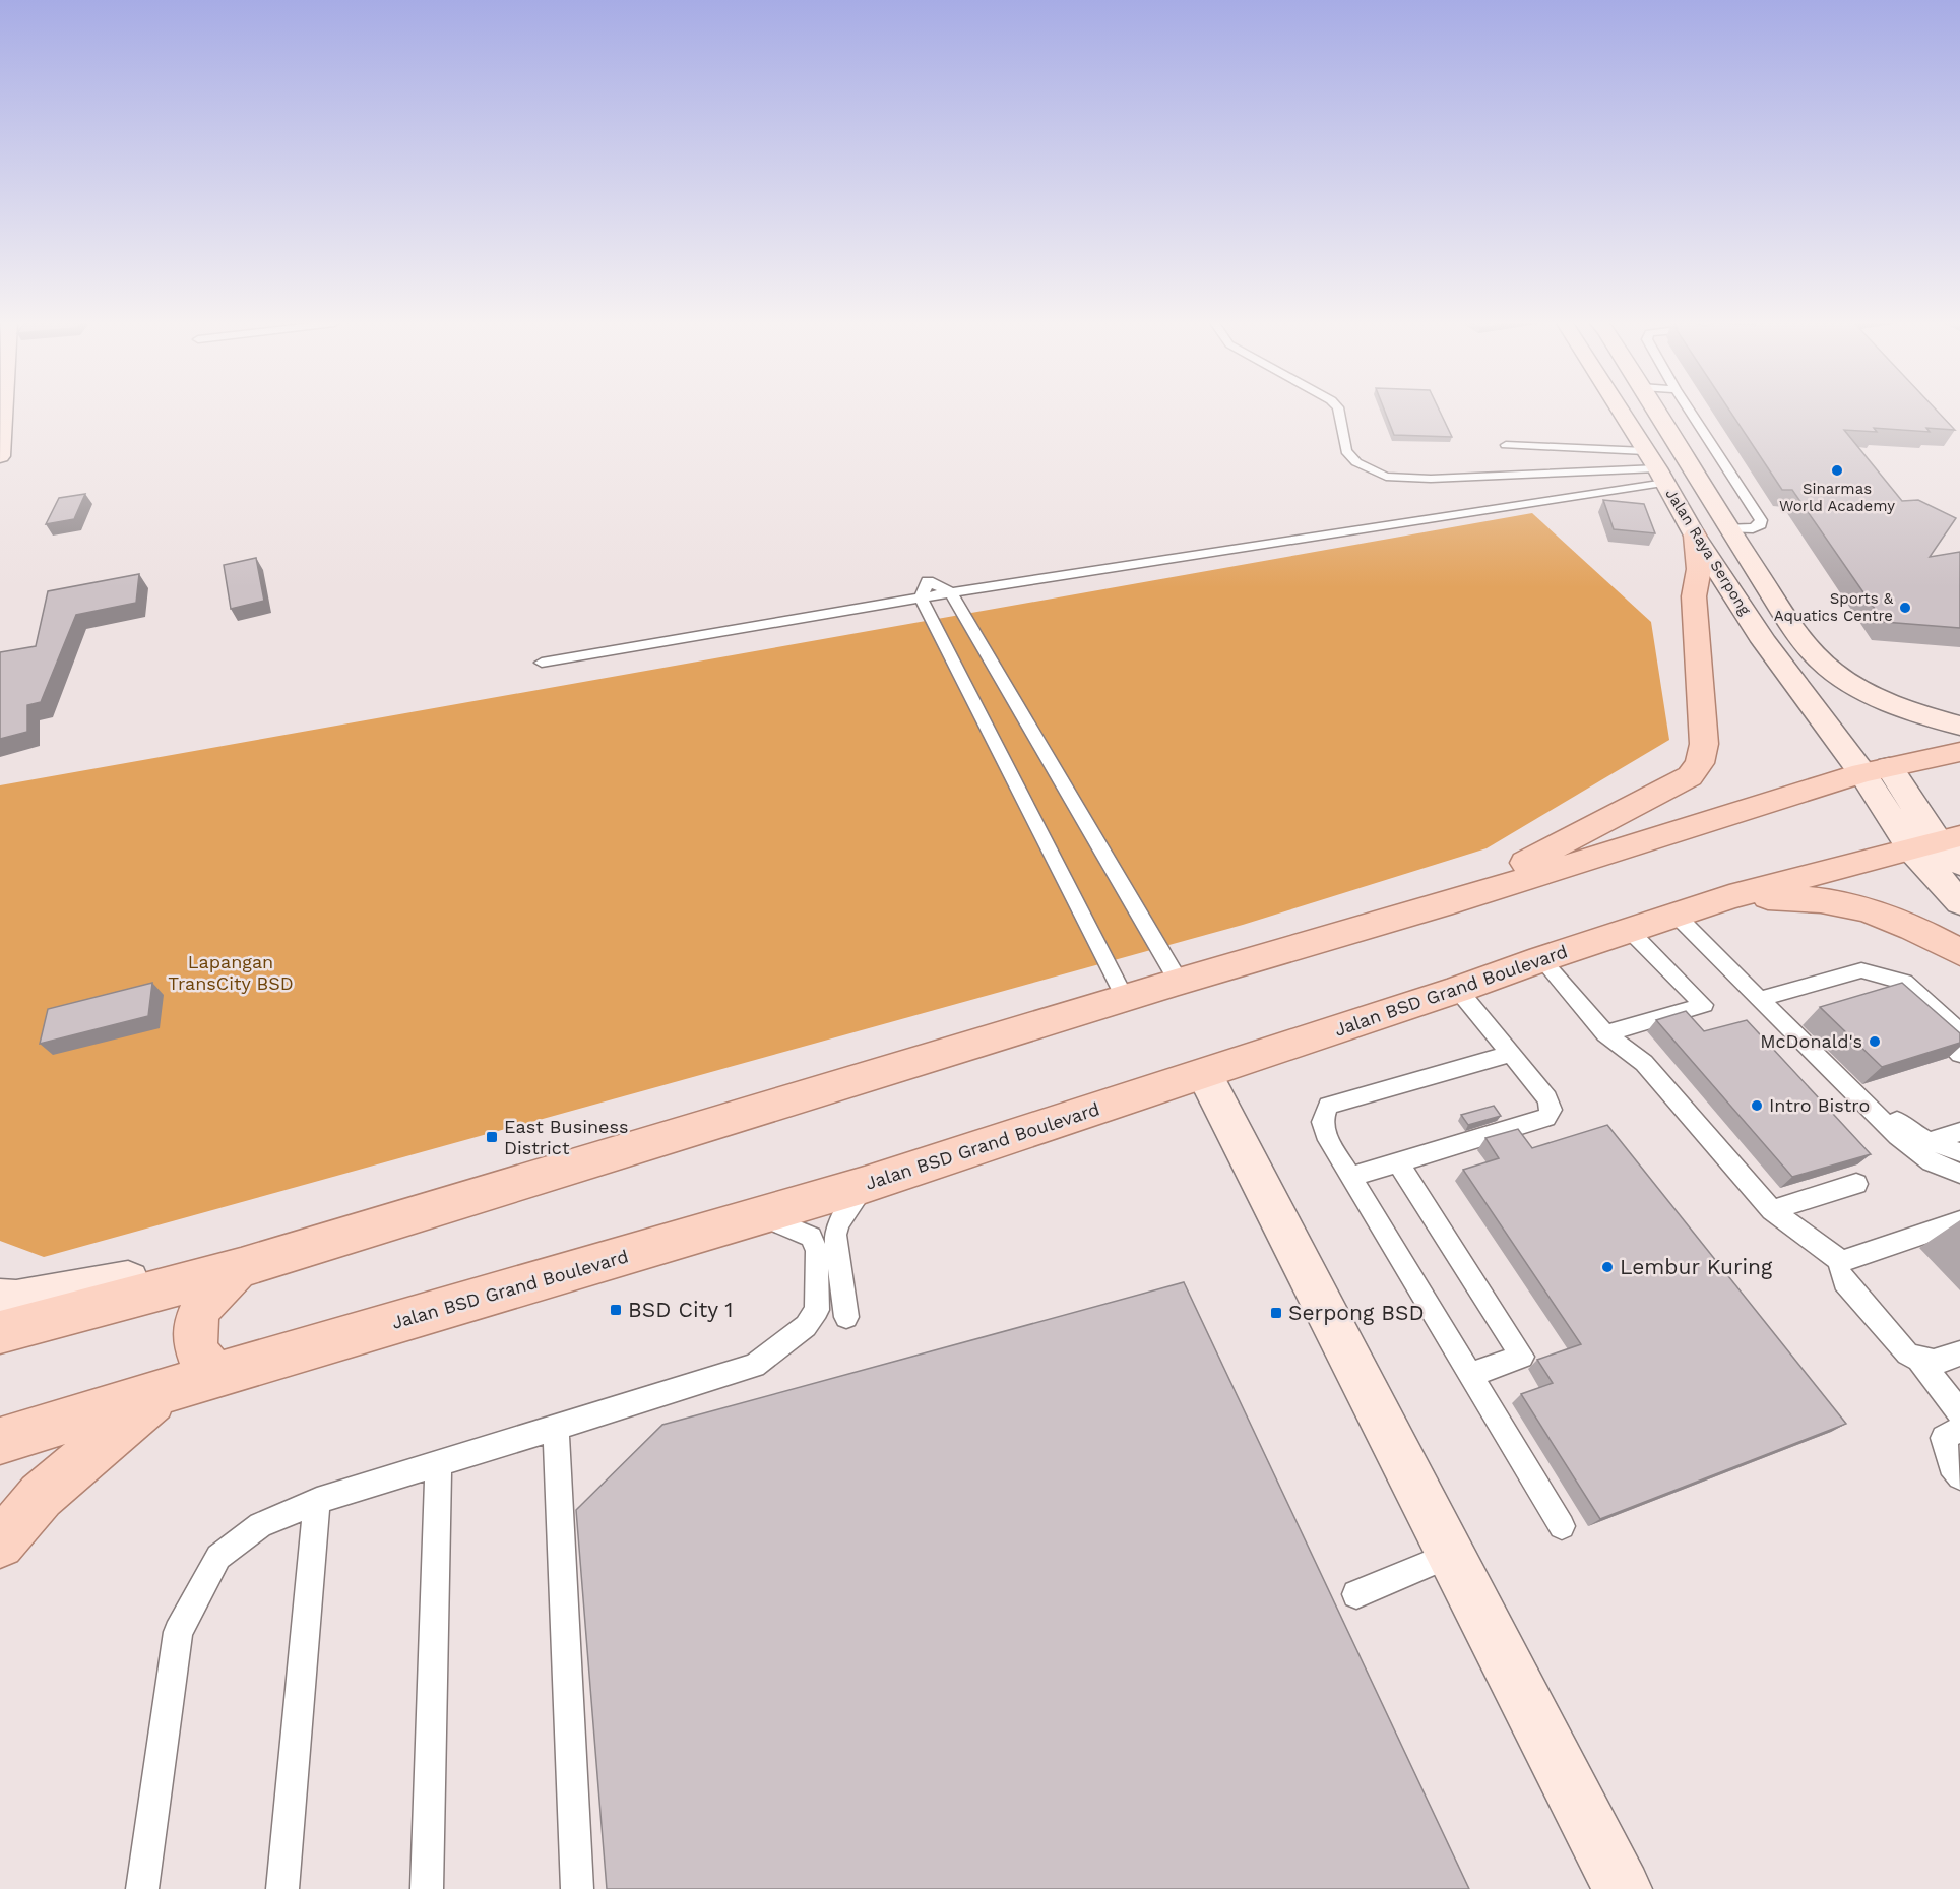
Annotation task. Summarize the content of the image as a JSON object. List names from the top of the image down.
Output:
{
  "streets": {
    "main road": ["Jalan Raya Serpong", "Jalan BSD Grand Boulevard"]
  },
  "crossings": [
    ["Jalan Raya Serpong", "Jalan BSD Grand Boulevard"]
  ],
  "parks": ["Lapangan TransCity BSD"],
  "places": {
    "other": [
      "Sinarmas World Academy",
      "Sports & Aquatics Centre",
      "McDonald's",
      "Intro Bistro",
      "Lembur Kuring"
    ],
    "transit": ["East Business District", "BSD City 1", "Serpong BSD"]
  }
}
